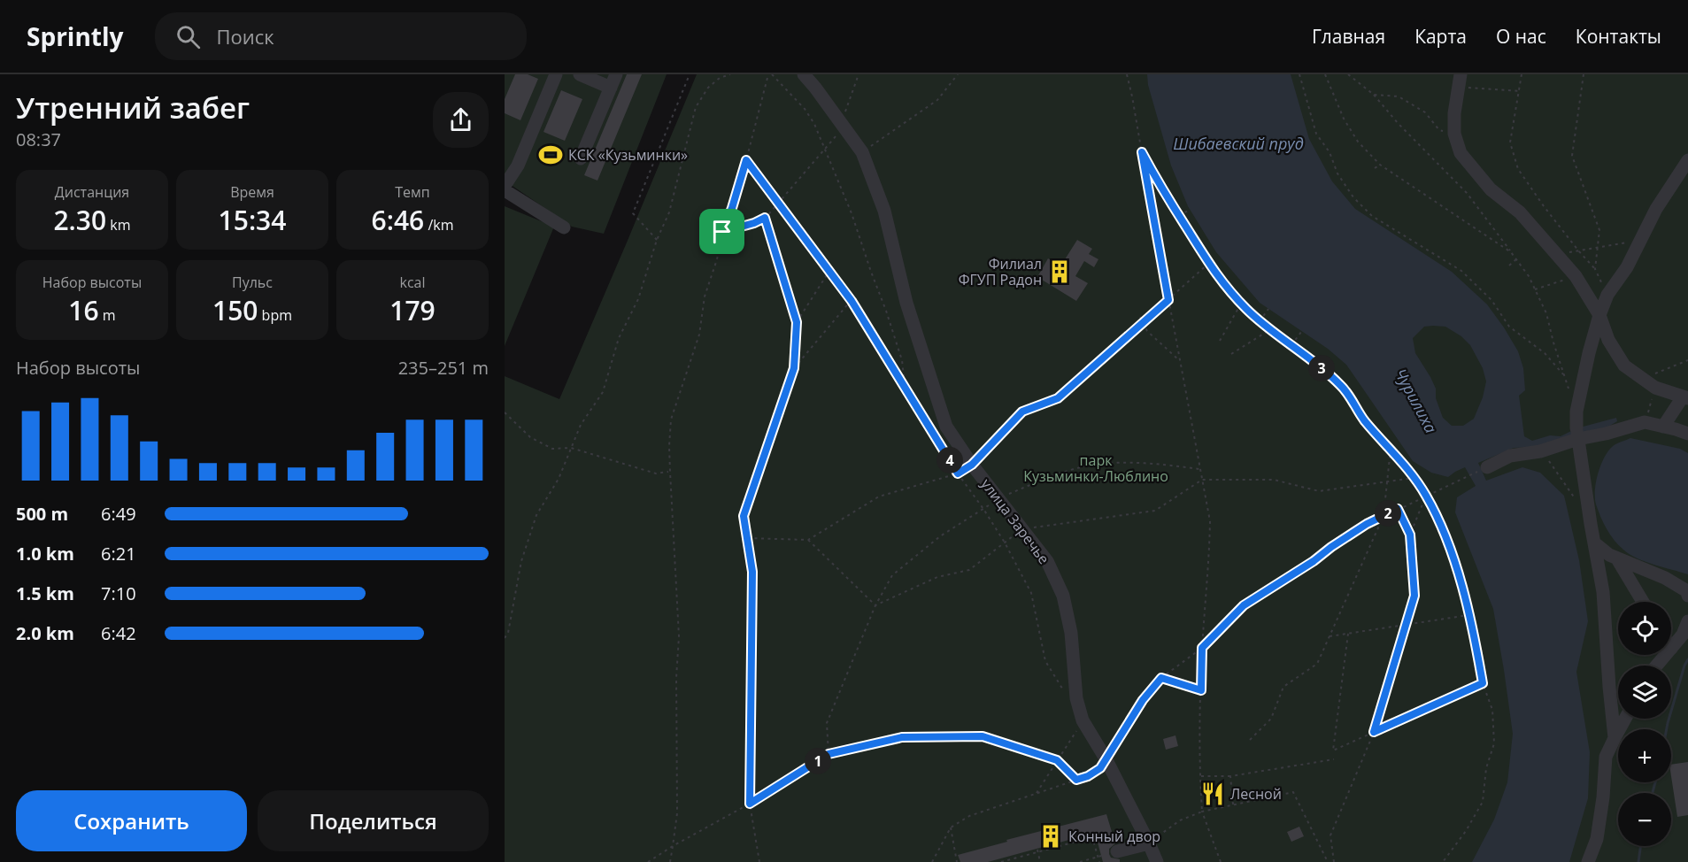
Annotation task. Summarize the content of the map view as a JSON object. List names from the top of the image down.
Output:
{
  "streets": {
    "street": ["улица Заречье"]
  },
  "water": ["Шибаевский пруд", "Чурилиха"],
  "parks": ["парк Кузьминки-Люблино"],
  "places": {
    "sports": ["КСК «Кузьминки»"],
    "building": ["Филиал ФГУП Радон", "Конный двор"],
    "restaurant": ["Лесной"]
  },
  "page": {
    "header": "Sprintly",
    "search": "Поиск",
    "nav": [
      "Главная",
      "Карта",
      "О нас",
      "Контакты"
    ],
    "heading": ["Утренний забег", "08:37"],
    "stats": [
      ["Дистанция", "2.30 km"],
      ["Время", "15:34"],
      ["Темп", "6:46 /km"],
      ["Набор высоты", "16 m"],
      ["Пульс", "150 bpm"],
      ["kcal", "179"]
    ],
    "chart": ["Набор высоты", "235–251 m"],
    "pins": [
      "3",
      "4",
      "2",
      "1"
    ],
    "list": [
      {
        "name": "500 m",
        "note": "6:49"
      },
      {
        "name": "1.0 km",
        "note": "6:21"
      },
      {
        "name": "1.5 km",
        "note": "7:10"
      },
      {
        "name": "2.0 km",
        "note": "6:42"
      }
    ],
    "map_buttons": ["+", "−"],
    "buttons": ["Сохранить", "Поделиться"]
  }
}
